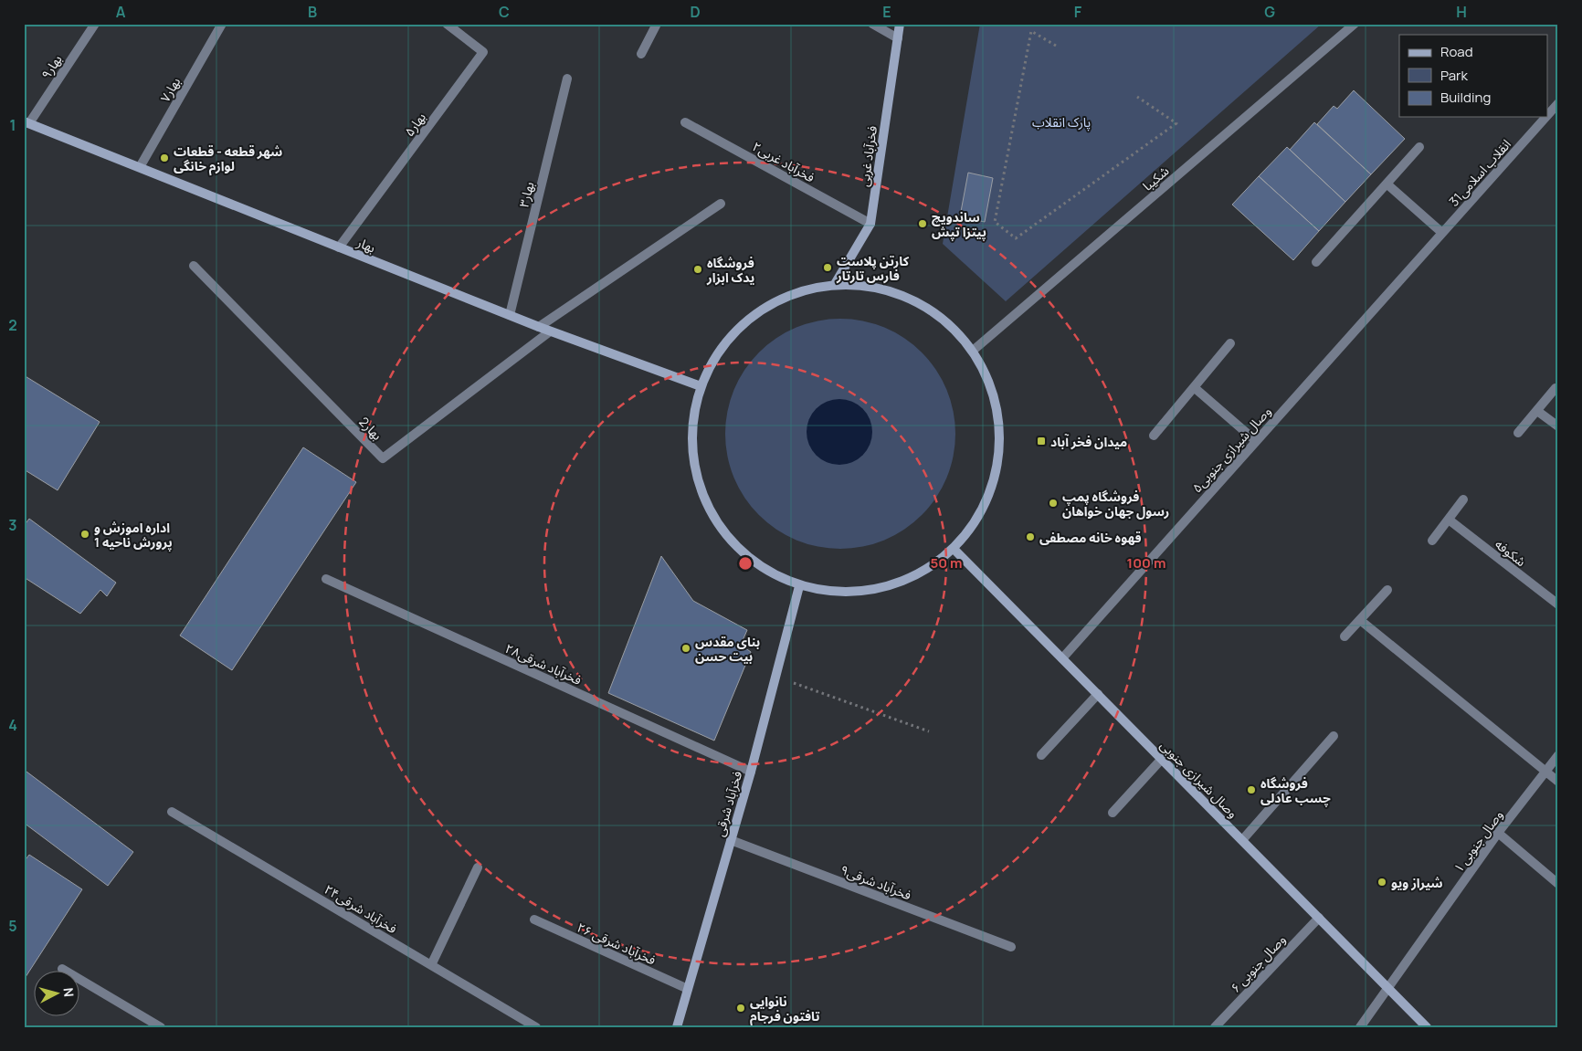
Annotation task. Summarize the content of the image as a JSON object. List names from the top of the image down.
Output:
{
  "streets": {
    "main road": [
      "فخرآباد غربی",
      "بهار",
      "وصال شیرازی جنوبی",
      "فخرآباد شرقی"
    ],
    "street": [
      "بهار۹",
      "بهار۷",
      "بهار۵",
      "۲فخرآباد غربی",
      "31انقلاب اسلامی",
      "شکیبا",
      "بهار۳",
      "2بهار",
      "۵وصال شیرازی جنوبی",
      "شکوفه",
      "فخرآباد شرقی۲۸",
      "وصال جنوبی ۱",
      "فخرآباد شرقی۹",
      "فخرآباد شرقی۲۴",
      "۲۶ فخرآباد شرقی",
      "وصال جنوبی ۶"
    ]
  },
  "crossings": [
    ["بهار۹", "بهار"],
    ["بهار۷", "بهار"],
    ["بهار۵", "بهار"],
    ["فخرآباد غربی", "۲فخرآباد غربی"],
    ["31انقلاب اسلامی", "۵وصال شیرازی جنوبی"],
    ["بهار۳", "بهار"],
    ["بهار", "2بهار"],
    ["۵وصال شیرازی جنوبی", "وصال شیرازی جنوبی"],
    ["فخرآباد شرقی۲۸", "فخرآباد شرقی"],
    ["وصال شیرازی جنوبی", "وصال جنوبی ۱"],
    ["وصال شیرازی جنوبی", "وصال جنوبی ۶"],
    ["فخرآباد شرقی", "فخرآباد شرقی۹"],
    ["فخرآباد شرقی", "۲۶ فخرآباد شرقی"]
  ],
  "parks": ["پارک انقلاب"],
  "places": {
    "other": [
      "شهر قطعه - قطعات لوازم خانگی",
      "ساندویچ پیتزا تپش",
      "کارتن پلاست فارس تارتار",
      "فروشگاه یدک ابزار",
      "فروشگاه پمپ رسول جهان خواهان",
      "اداره اموزش و پرورش ناحیه 1",
      "قهوه خانه مصطفی",
      "بنای مقدس بیت حسن",
      "فروشگاه چسب عادلی",
      "شیراز ویو",
      "نانوایی تافتون فرجام"
    ],
    "transit": ["میدان فخر آباد"]
  },
  "legend": ["Road", "Park", "Building"],
  "north": "right",
  "grid": {
    "columns": [
      "A",
      "B",
      "C",
      "D",
      "E",
      "F",
      "G",
      "H"
    ],
    "rows": [
      "1",
      "2",
      "3",
      "4",
      "5"
    ]
  },
  "rings": ["50 m", "100 m"]
}
